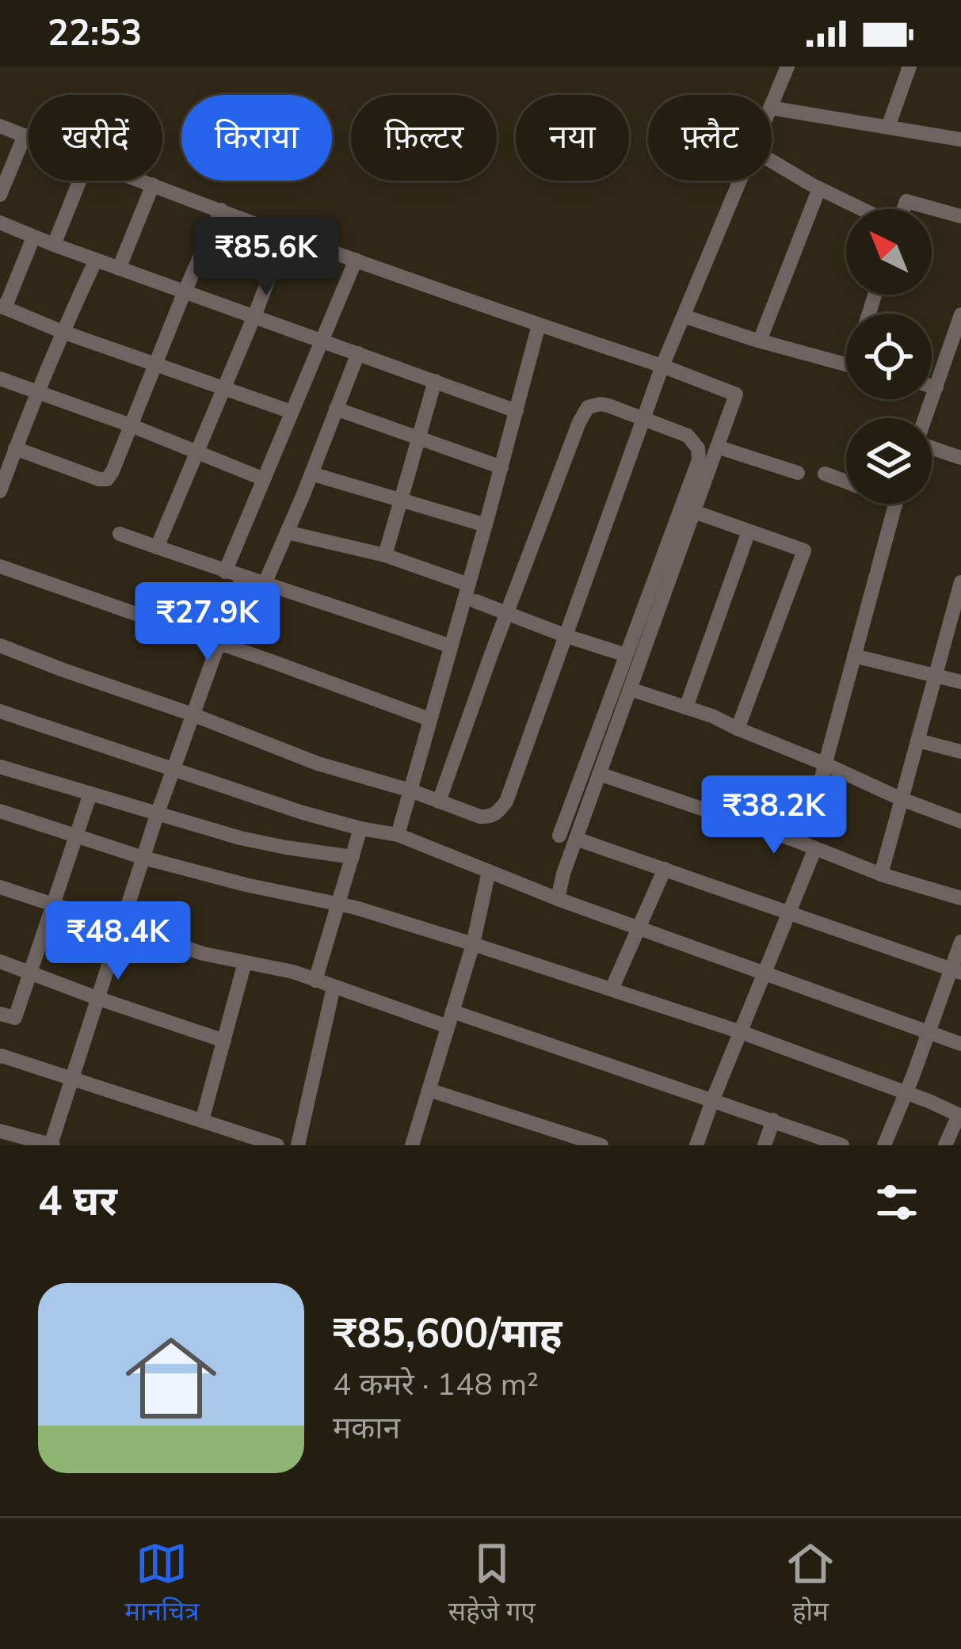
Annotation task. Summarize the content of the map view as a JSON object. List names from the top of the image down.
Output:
{
  "north": "top left",
  "page": {
    "status": "22:53",
    "chip": [
      "खरीदें",
      "किराया",
      "फ़िल्टर",
      "नया",
      "फ़्लैट"
    ],
    "price": [
      "₹85.6K",
      "₹27.9K",
      "₹38.2K",
      "₹48.4K"
    ],
    "heading": "4 घर",
    "list": [
      {
        "name": "₹85,600/माह",
        "note": "4 कमरे · 148 m² · मकान"
      }
    ],
    "tabs": ["मानचित्र", "सहेजे गए", "होम"]
  }
}
